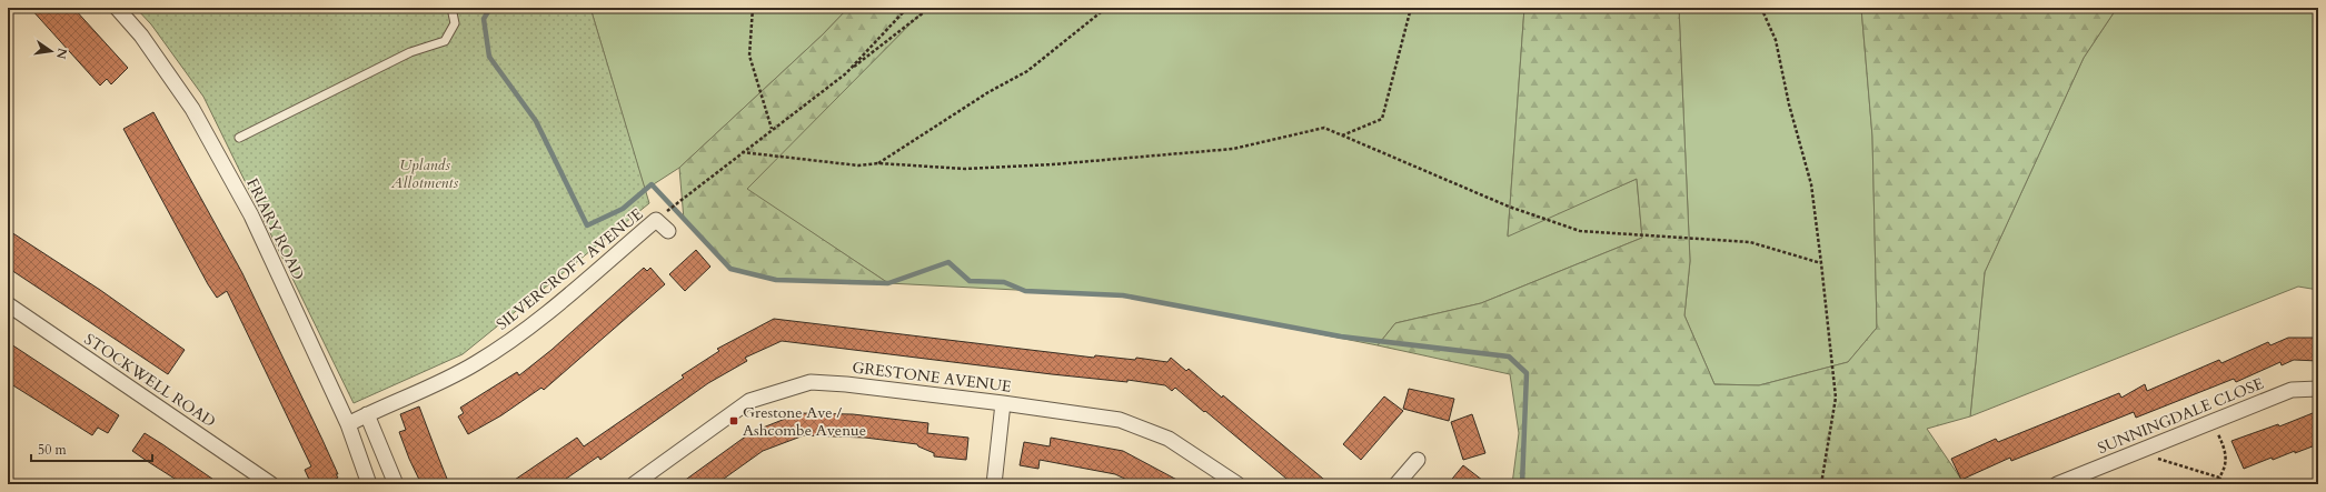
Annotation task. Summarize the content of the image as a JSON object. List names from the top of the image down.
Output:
{
  "streets": {
    "street": [
      "FRIARY ROAD",
      "SILVERCROFT AVENUE",
      "GRESTONE AVENUE",
      "STOCKWELL ROAD",
      "SUNNINGDALE CLOSE"
    ]
  },
  "crossings": [
    ["FRIARY ROAD", "SILVERCROFT AVENUE"]
  ],
  "parks": ["Uplands Allotments"],
  "places": {
    "transit": ["Grestone Ave / Ashcombe Avenue"]
  },
  "scale_bar": "50 m",
  "north": "right"
}
